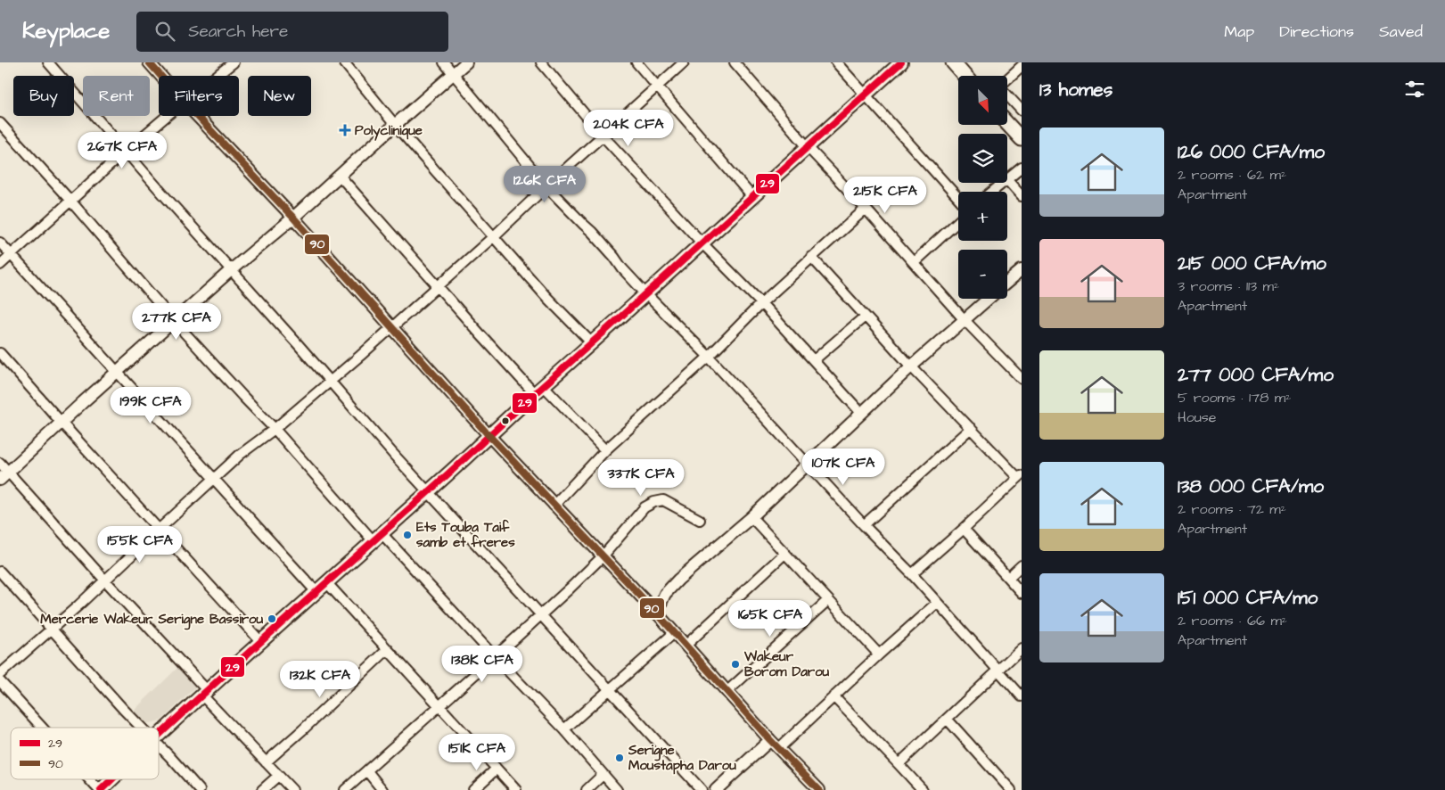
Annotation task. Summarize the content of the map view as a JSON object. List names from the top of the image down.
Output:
{
  "places": {
    "health": ["Polyclinique"],
    "other": [
      "Ets Touba Taif samb et freres",
      "Mercerie Wakeur Serigne Bassirou",
      "Wakeur Borom Darou",
      "Serigne Moustapha Darou"
    ]
  },
  "lines": ["transit line 29", "transit line 90"],
  "legend": ["29", "90"],
  "north": "bottom right",
  "page": {
    "header": "Keyplace",
    "search": "Search here",
    "nav": ["Map", "Directions", "Saved"],
    "heading": "13 homes",
    "map_buttons": ["+", "−"],
    "chip": [
      "Buy",
      "Rent",
      "Filters",
      "New"
    ],
    "price": [
      "204K CFA",
      "267K CFA",
      "126K CFA",
      "215K CFA",
      "277K CFA",
      "199K CFA",
      "107K CFA",
      "337K CFA",
      "155K CFA",
      "165K CFA",
      "138K CFA",
      "132K CFA",
      "151K CFA"
    ],
    "list": [
      {
        "name": "126 000 CFA/mo",
        "note": "2 rooms · 62 m² · Apartment"
      },
      {
        "name": "215 000 CFA/mo",
        "note": "3 rooms · 113 m² · Apartment"
      },
      {
        "name": "277 000 CFA/mo",
        "note": "5 rooms · 178 m² · House"
      },
      {
        "name": "138 000 CFA/mo",
        "note": "2 rooms · 72 m² · Apartment"
      },
      {
        "name": "151 000 CFA/mo",
        "note": "2 rooms · 66 m² · Apartment"
      }
    ]
  }
}
